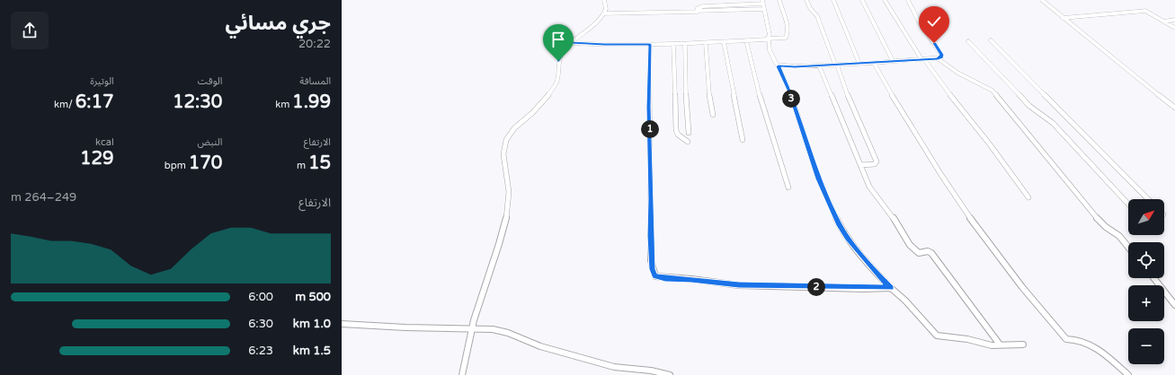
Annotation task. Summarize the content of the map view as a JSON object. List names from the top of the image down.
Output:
{
  "north": "top right",
  "page": {
    "heading": ["جري مسائي", "20:22"],
    "stats": [
      ["المسافة", "1.99 km"],
      ["الوقت", "12:30"],
      ["الوتيرة", "6:17 /km"],
      ["الارتفاع", "15 m"],
      ["النبض", "170 bpm"],
      ["kcal", "129"]
    ],
    "pins": ["3", "1", "2"],
    "chart": ["الارتفاع", "249–264 m"],
    "map_buttons": ["+", "−"],
    "list": [
      {
        "name": "500 m",
        "note": "6:00"
      },
      {
        "name": "1.0 km",
        "note": "6:30"
      },
      {
        "name": "1.5 km",
        "note": "6:23"
      }
    ]
  }
}
